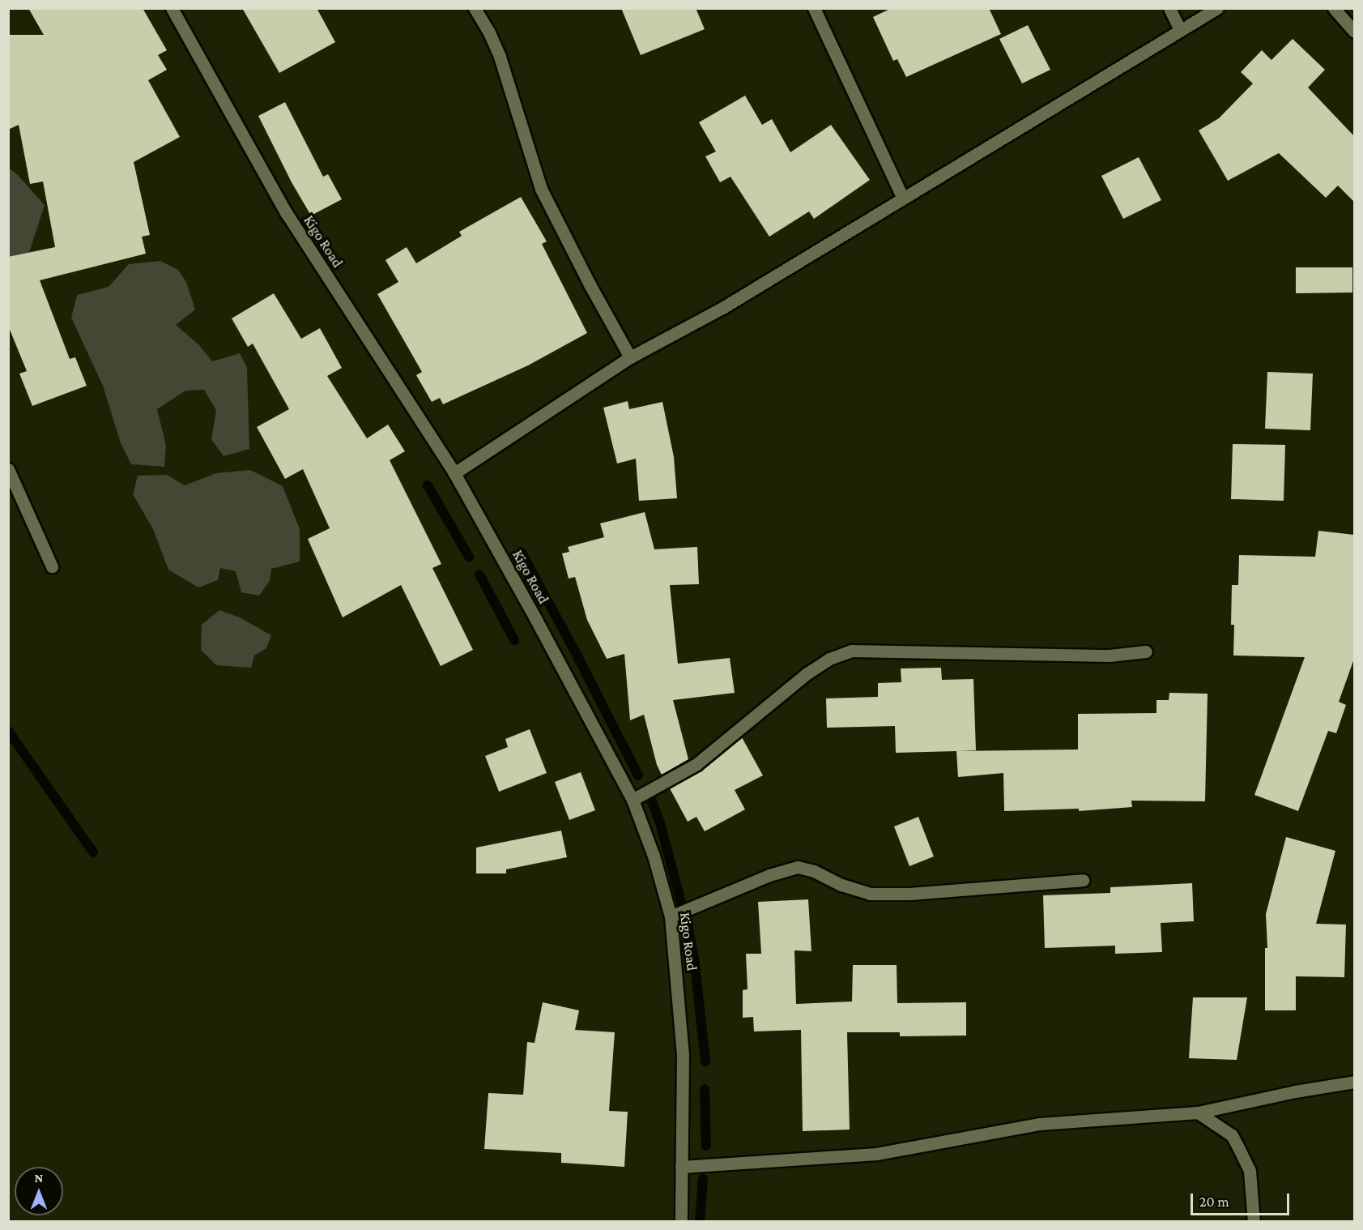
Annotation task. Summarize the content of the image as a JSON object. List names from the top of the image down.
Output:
{
  "streets": {
    "street": ["Kigo Road"]
  },
  "scale_bar": "20 m",
  "north": "top"
}
